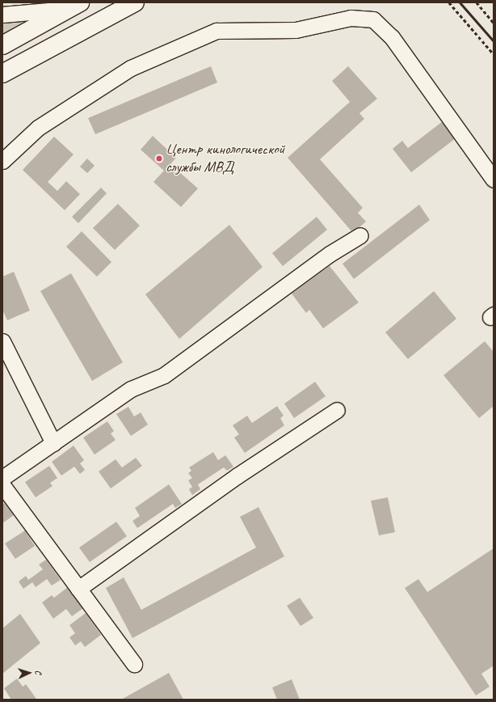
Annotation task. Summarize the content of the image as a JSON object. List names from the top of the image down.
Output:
{
  "places": ["Центр кинологической службы МВД"],
  "north": "right"
}
